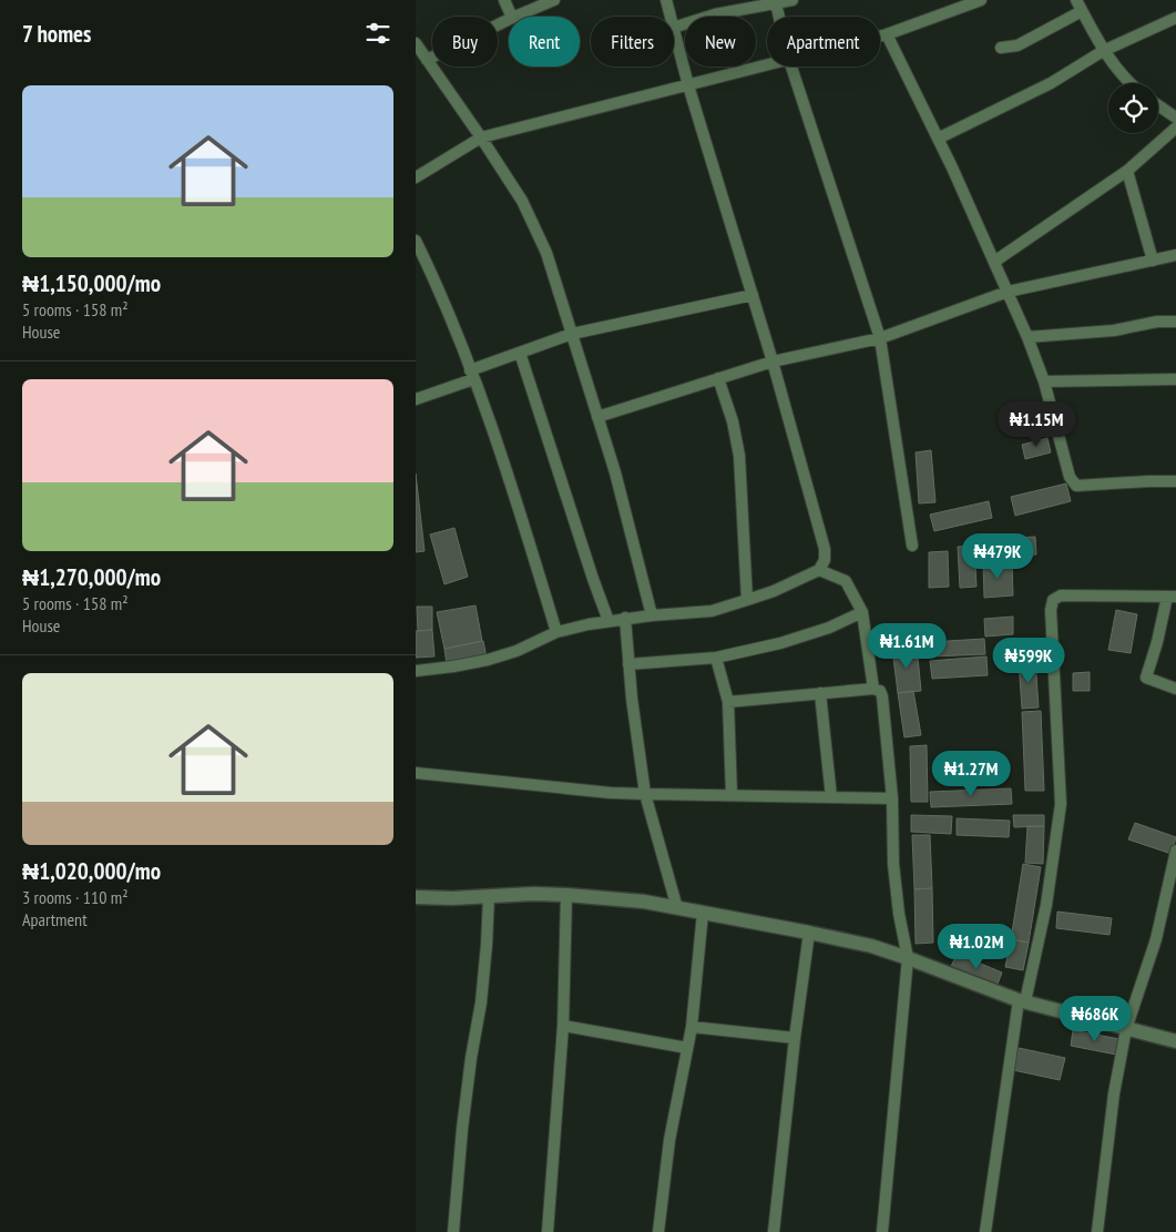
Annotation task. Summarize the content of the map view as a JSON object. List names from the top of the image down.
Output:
{
  "page": {
    "heading": "7 homes",
    "chip": [
      "Buy",
      "Rent",
      "Filters",
      "New",
      "Apartment"
    ],
    "list": [
      {
        "name": "₦1,150,000/mo",
        "note": "5 rooms · 158 m² · House"
      },
      {
        "name": "₦1,270,000/mo",
        "note": "5 rooms · 158 m² · House"
      },
      {
        "name": "₦1,020,000/mo",
        "note": "3 rooms · 110 m² · Apartment"
      }
    ],
    "price": [
      "₦1.15M",
      "₦479K",
      "₦1.61M",
      "₦599K",
      "₦1.27M",
      "₦1.02M",
      "₦686K"
    ]
  }
}
